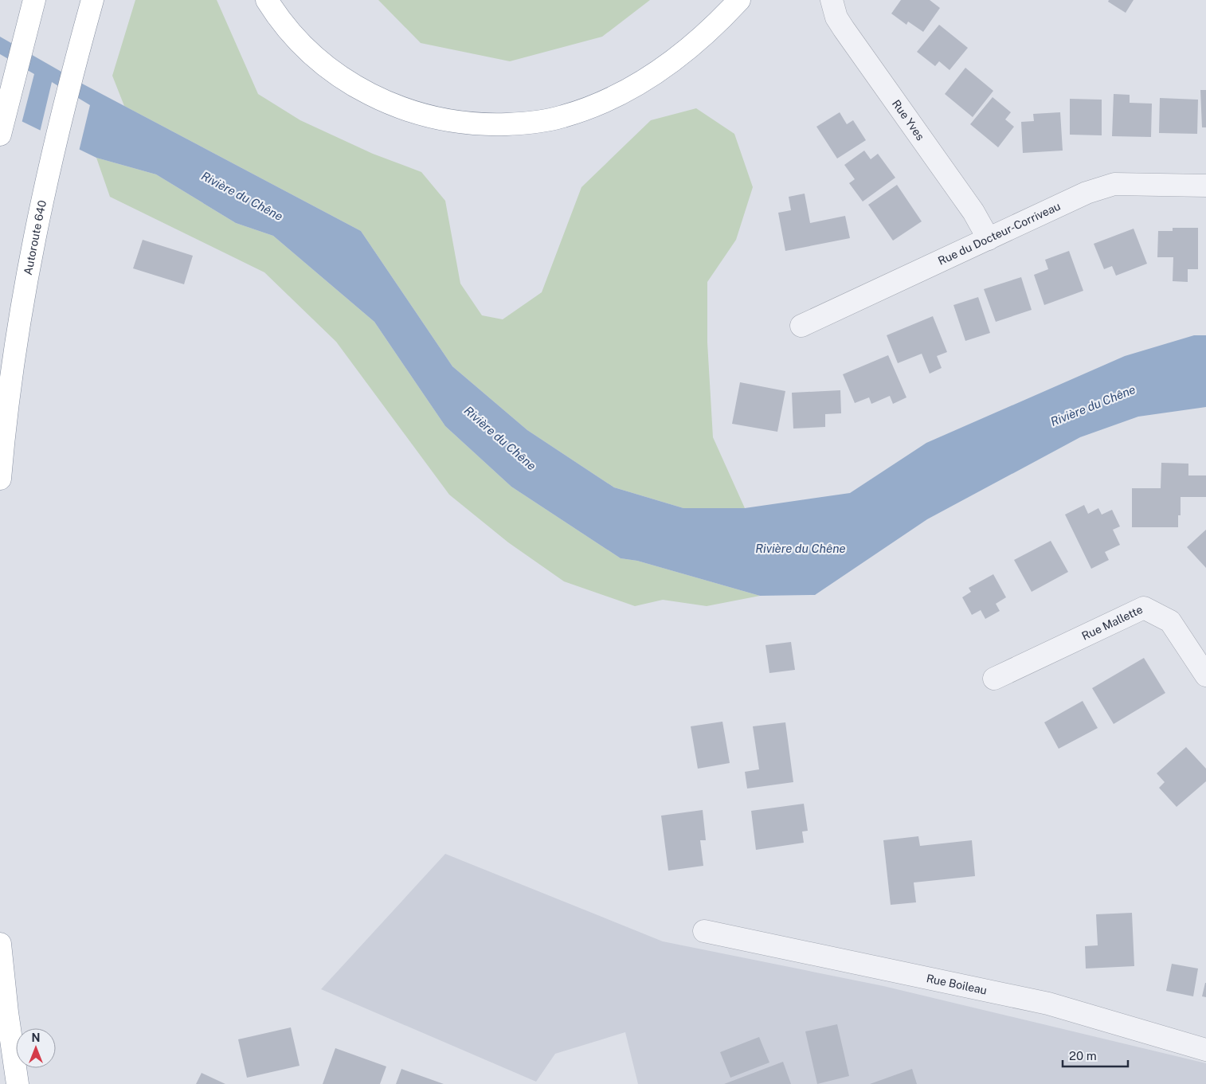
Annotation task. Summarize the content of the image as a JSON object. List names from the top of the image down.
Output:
{
  "streets": {
    "highway": ["Autoroute 640"],
    "street": [
      "Rue Yves",
      "Rue du Docteur-Corriveau",
      "Rue Mallette",
      "Rue Boileau"
    ]
  },
  "crossings": [
    ["Rue Yves", "Rue du Docteur-Corriveau"]
  ],
  "water": ["Rivière du Chêne"],
  "scale_bar": "20 m",
  "north": "top"
}
